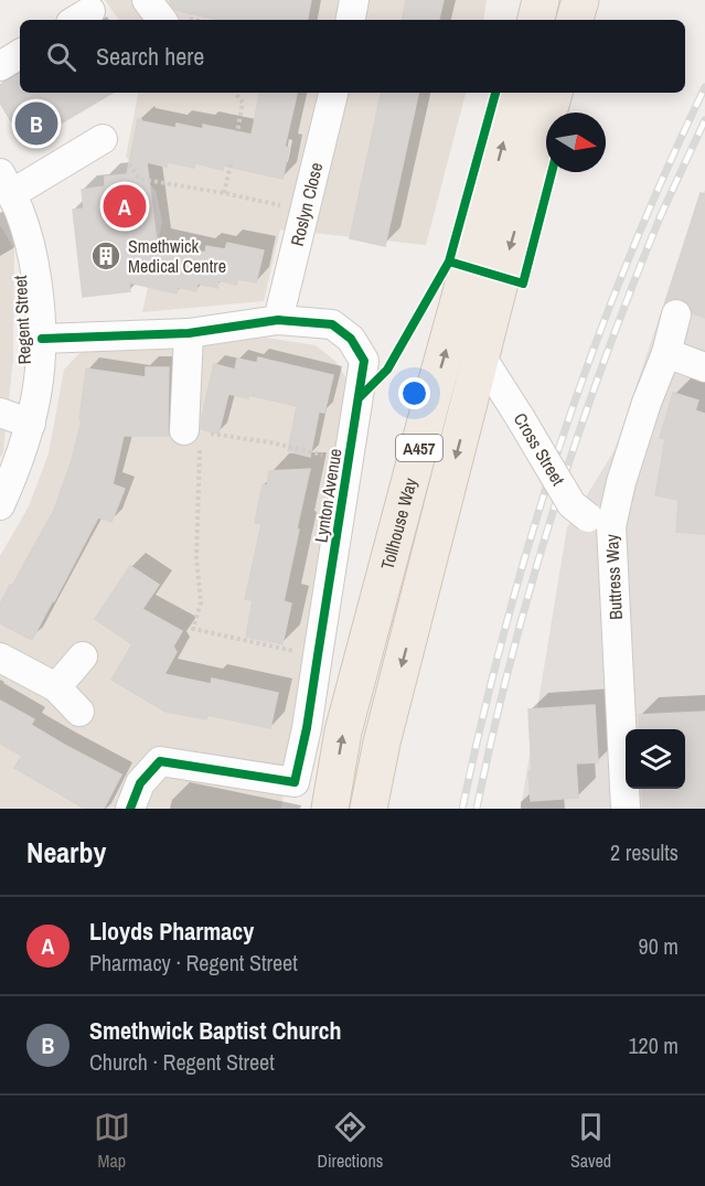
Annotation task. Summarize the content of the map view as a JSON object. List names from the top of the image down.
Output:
{
  "streets": {
    "main road": ["A457", "Tollhouse Way"],
    "street": [
      "Roslyn Close",
      "Regent Street",
      "Cross Street",
      "Lynton Avenue",
      "Buttress Way"
    ]
  },
  "crossings": [
    ["Roslyn Close", "Lynton Avenue"],
    ["Regent Street", "Lynton Avenue"],
    ["Cross Street", "Tollhouse Way"],
    ["Cross Street", "Buttress Way"]
  ],
  "places": {
    "building": ["Smethwick Medical Centre"]
  },
  "north": "right",
  "page": {
    "search": "Search here",
    "pins": ["B", "A"],
    "heading": ["Nearby", "2 results"],
    "list": [
      {
        "mark": "A",
        "name": "Lloyds Pharmacy",
        "note": "Pharmacy · Regent Street",
        "value": "90 m"
      },
      {
        "mark": "B",
        "name": "Smethwick Baptist Church",
        "note": "Church · Regent Street",
        "value": "120 m"
      }
    ],
    "nav": ["Map", "Directions", "Saved"]
  }
}
